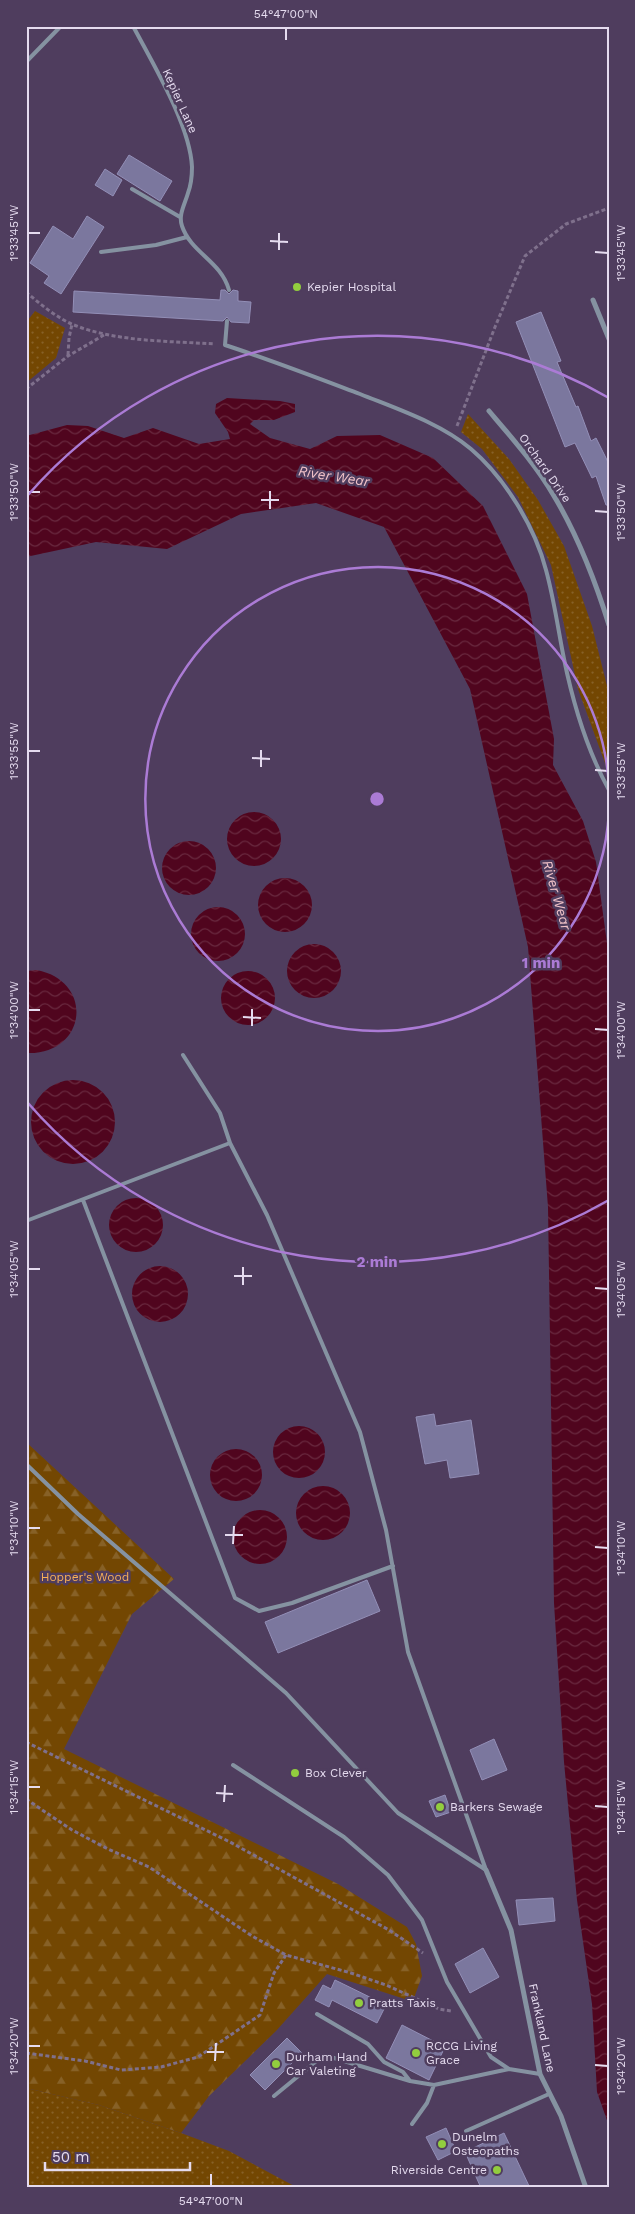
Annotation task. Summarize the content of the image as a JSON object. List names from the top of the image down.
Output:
{
  "streets": {
    "street": ["Orchard Drive", "Frankland Lane"],
    "lane": ["Kepier Lane"]
  },
  "water": ["River Wear"],
  "parks": ["Hopper's Wood"],
  "places": [
    "Kepier Hospital",
    "Box Clever",
    "Barkers Sewage",
    "Pratts Taxis",
    "RCCG Living Grace",
    "Durham Hand Car Valeting",
    "Dunelm Osteopaths",
    "Riverside Centre"
  ],
  "scale_bar": "50 m",
  "coordinates": [
    "54°47'00\"N",
    "1°33'45\"W",
    "1°33'50\"W",
    "1°33'55\"W",
    "1°34'00\"W",
    "1°34'05\"W",
    "1°34'10\"W",
    "1°34'15\"W",
    "1°34'20\"W"
  ],
  "rings": ["1 min", "2 min"]
}
